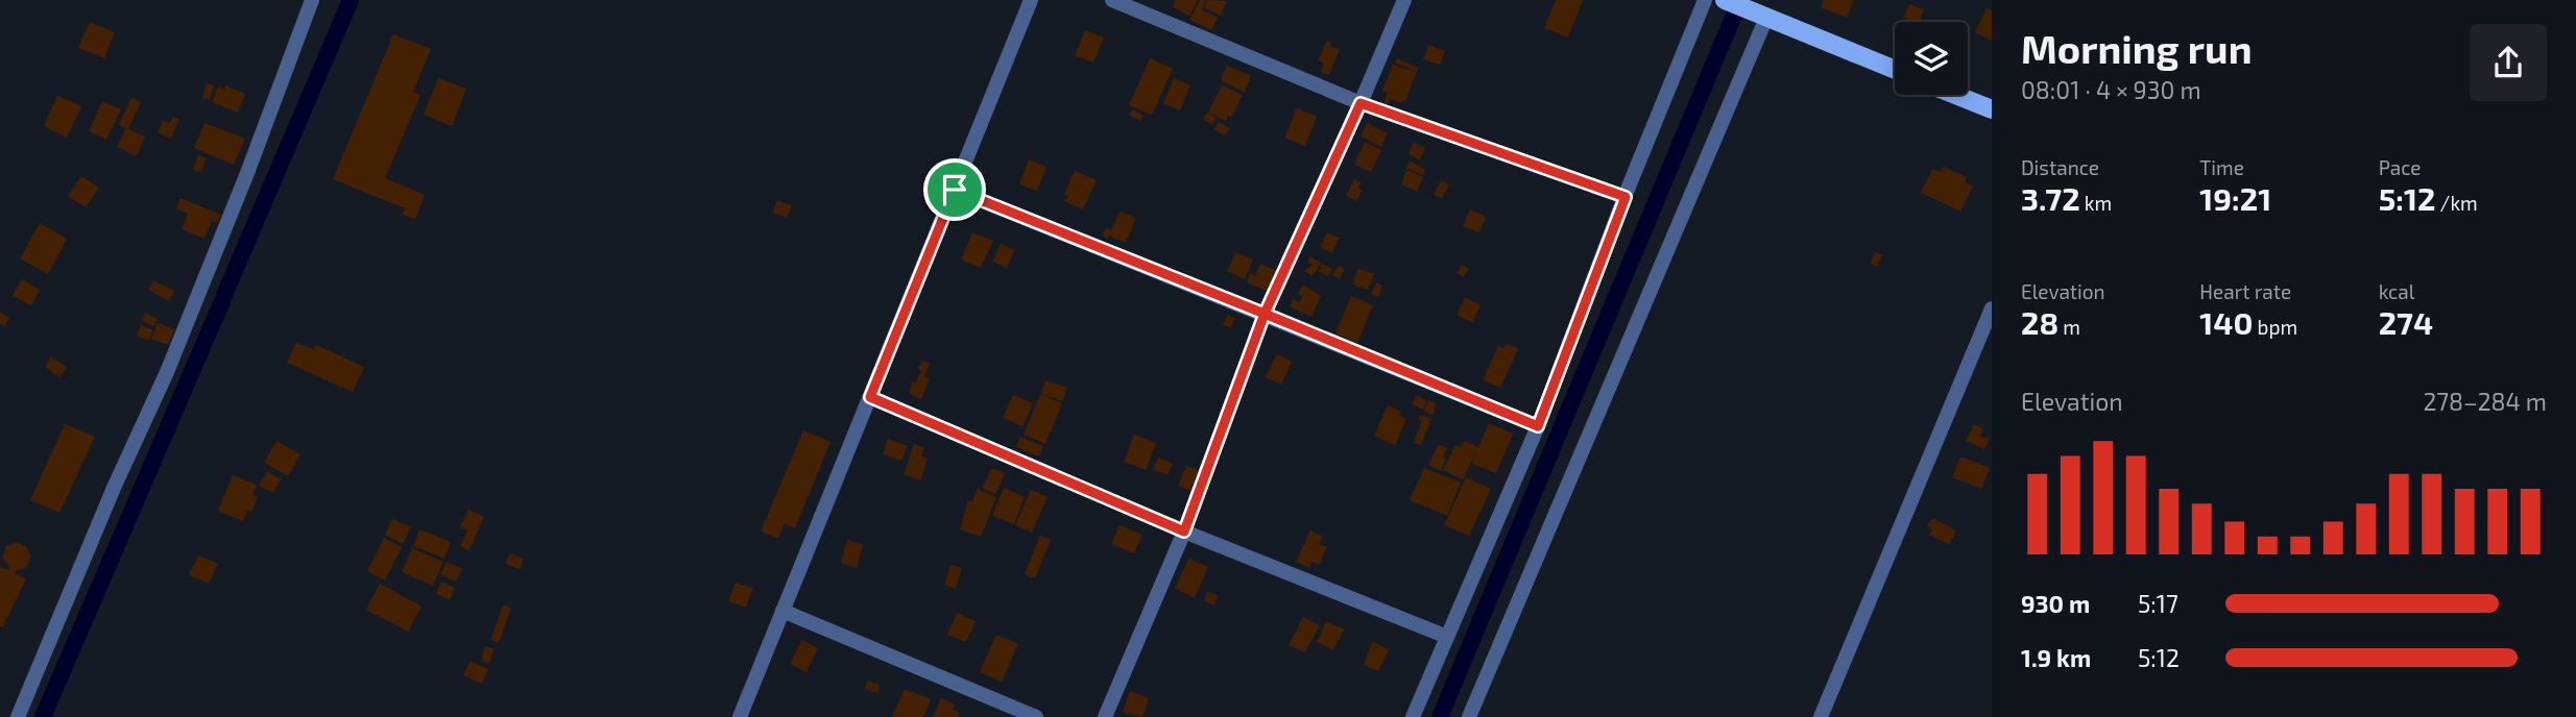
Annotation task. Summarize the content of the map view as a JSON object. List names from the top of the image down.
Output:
{
  "page": {
    "heading": ["Morning run", "08:01 · 4 × 930 m"],
    "stats": [
      ["Distance", "3.72 km"],
      ["Time", "19:21"],
      ["Pace", "5:12 /km"],
      ["Elevation", "28 m"],
      ["Heart rate", "140 bpm"],
      ["kcal", "274"]
    ],
    "chart": ["Elevation", "278–284 m"],
    "list": [
      {
        "name": "930 m",
        "note": "5:17"
      },
      {
        "name": "1.9 km",
        "note": "5:12"
      }
    ]
  }
}
